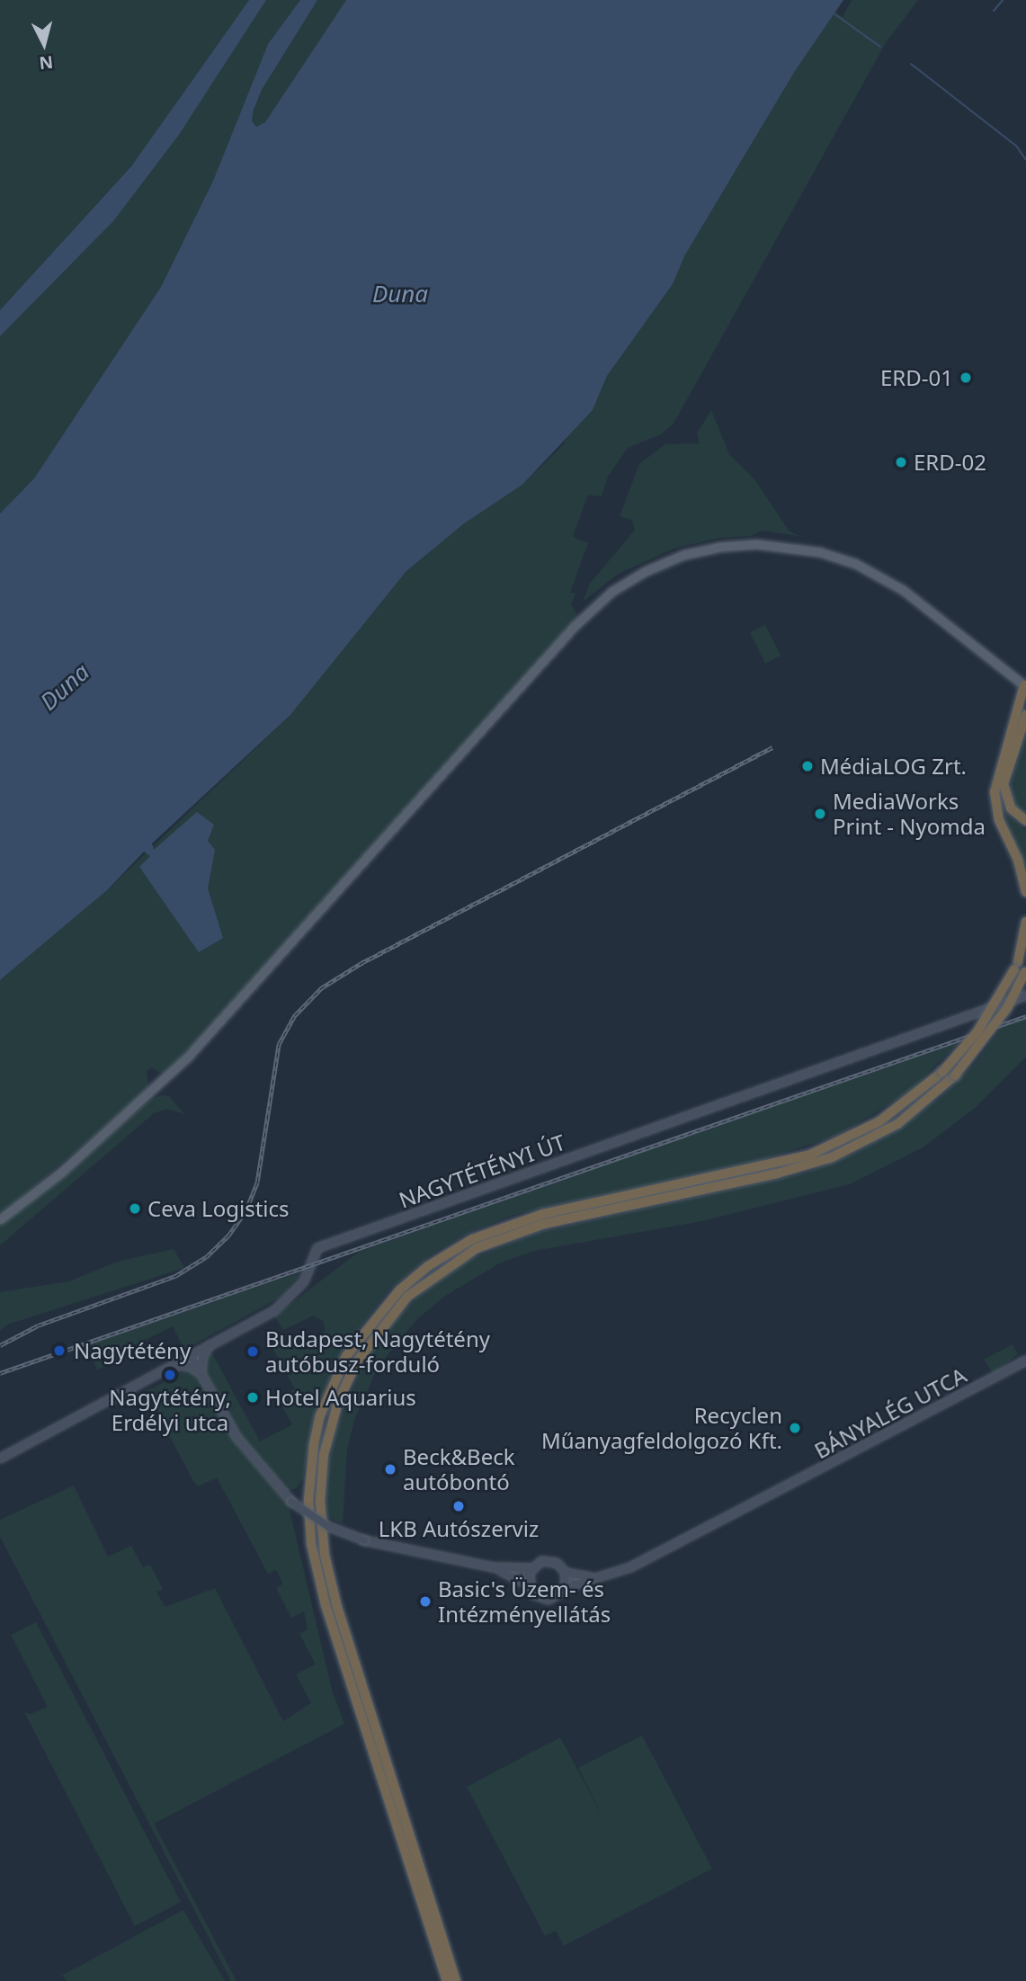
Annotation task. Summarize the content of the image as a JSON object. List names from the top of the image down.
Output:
{
  "streets": {
    "street": ["NAGYTÉTÉNYI ÚT", "BÁNYALÉG UTCA"]
  },
  "water": ["Duna"],
  "places": [
    "ERD-01",
    "ERD-02",
    "MédiaLOG Zrt.",
    "MediaWorks Print - Nyomda",
    "Ceva Logistics",
    "Nagytétény",
    "Budapest, Nagytétény autóbusz-forduló",
    "Nagytétény, Erdélyi utca",
    "Hotel Aquarius",
    "Recyclen Műanyagfeldolgozó Kft.",
    "Beck&Beck autóbontó",
    "LKB Autószerviz",
    "Basic's Üzem- és Intézményellátás"
  ],
  "north": "bottom"
}
